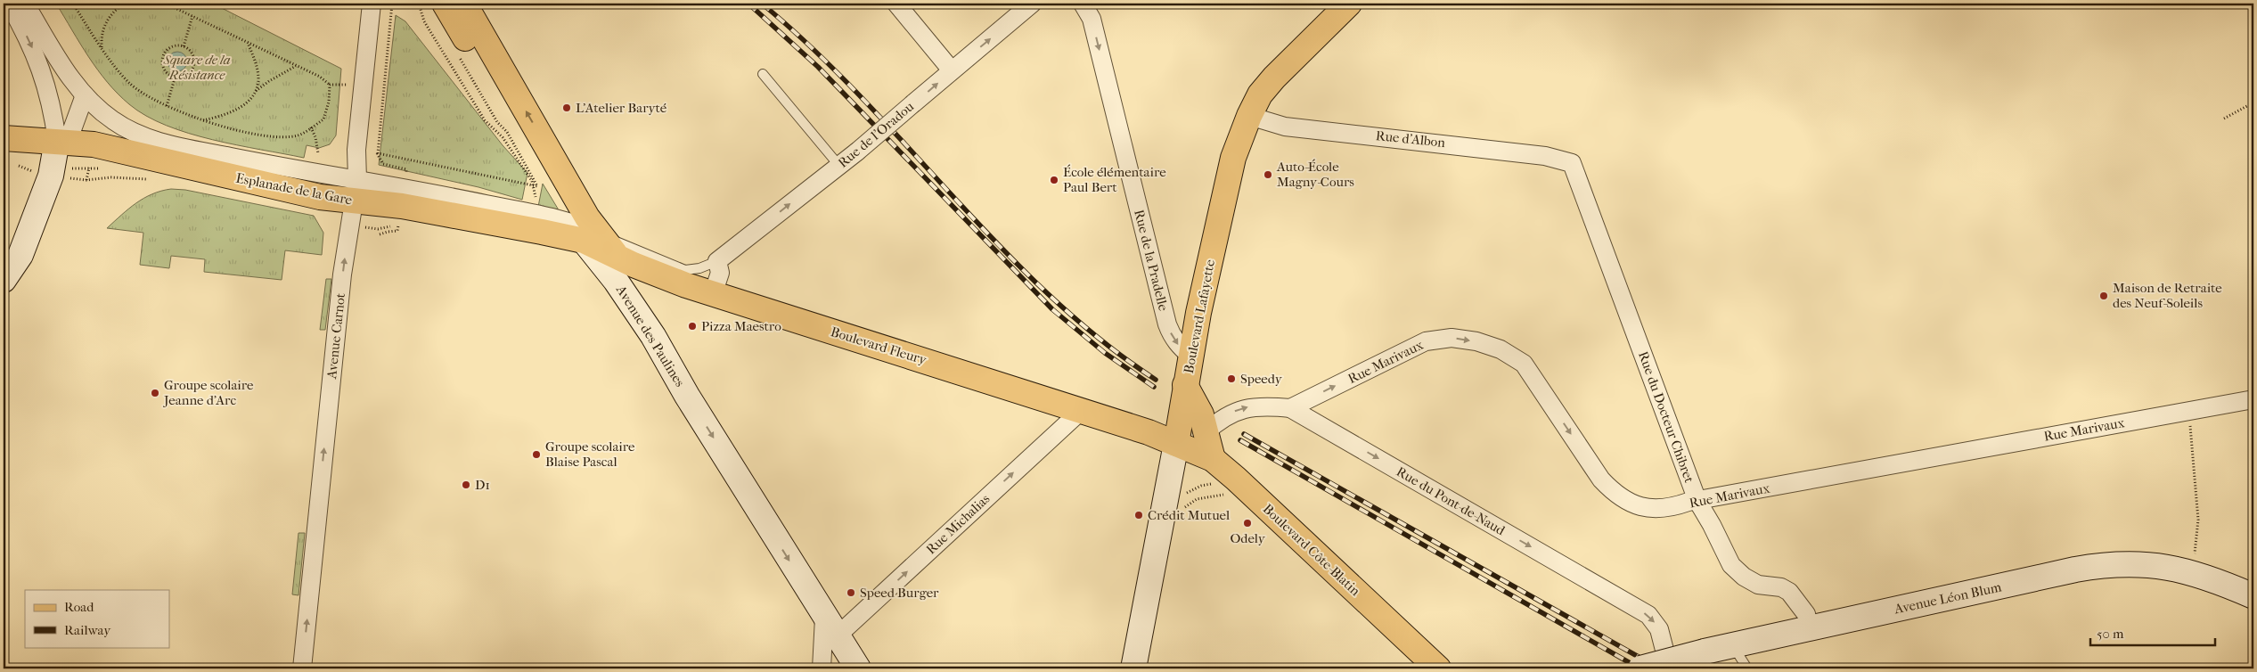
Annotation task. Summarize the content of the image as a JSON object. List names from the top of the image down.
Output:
{
  "streets": {
    "main road": [
      "Esplanade de la Gare",
      "Boulevard Lafayette",
      "Avenue des Paulines",
      "Boulevard Fleury",
      "Boulevard Côte-Blatin",
      "Avenue Léon Blum"
    ],
    "street": [
      "Rue de l'Oradou",
      "Rue d'Albon",
      "Rue de la Pradelle",
      "Avenue Carnot",
      "Rue Marivaux",
      "Rue du Docteur Chibret",
      "Rue du Pont-de-Naud",
      "Rue Michalias"
    ]
  },
  "crossings": [
    ["Rue d'Albon", "Boulevard Lafayette"],
    ["Rue d'Albon", "Rue du Docteur Chibret"],
    ["Esplanade de la Gare", "Avenue Carnot"],
    ["Esplanade de la Gare", "Avenue des Paulines"],
    ["Esplanade de la Gare", "Boulevard Fleury"],
    ["Rue de la Pradelle", "Boulevard Lafayette"],
    ["Boulevard Lafayette", "Boulevard Fleury"],
    ["Boulevard Lafayette", "Boulevard Côte-Blatin"],
    ["Avenue des Paulines", "Boulevard Fleury"],
    ["Avenue des Paulines", "Rue Michalias"],
    ["Boulevard Fleury", "Rue Michalias"],
    ["Boulevard Fleury", "Boulevard Côte-Blatin"],
    ["Rue Marivaux", "Rue du Docteur Chibret"],
    ["Rue Marivaux", "Rue du Pont-de-Naud"],
    ["Rue du Docteur Chibret", "Avenue Léon Blum"],
    ["Rue du Pont-de-Naud", "Avenue Léon Blum"]
  ],
  "one_way": [
    "Rue de l'Oradou",
    "Rue de la Pradelle",
    "Avenue Carnot",
    "Rue Marivaux",
    "Rue du Pont-de-Naud",
    "Rue Michalias"
  ],
  "parks": ["Square de la Résistance"],
  "places": [
    "L'Atelier Baryté",
    "Auto-École Magny-Cours",
    "École élémentaire Paul Bert",
    "Maison de Retraite des Neuf-Soleils",
    "Pizza Maestro",
    "Speedy",
    "Groupe scolaire Jeanne d'Arc",
    "Groupe scolaire Blaise Pascal",
    "D1",
    "Crédit Mutuel",
    "Odely",
    "Speed Burger"
  ],
  "legend": ["Road", "Railway"],
  "scale_bar": "50 m"
}
